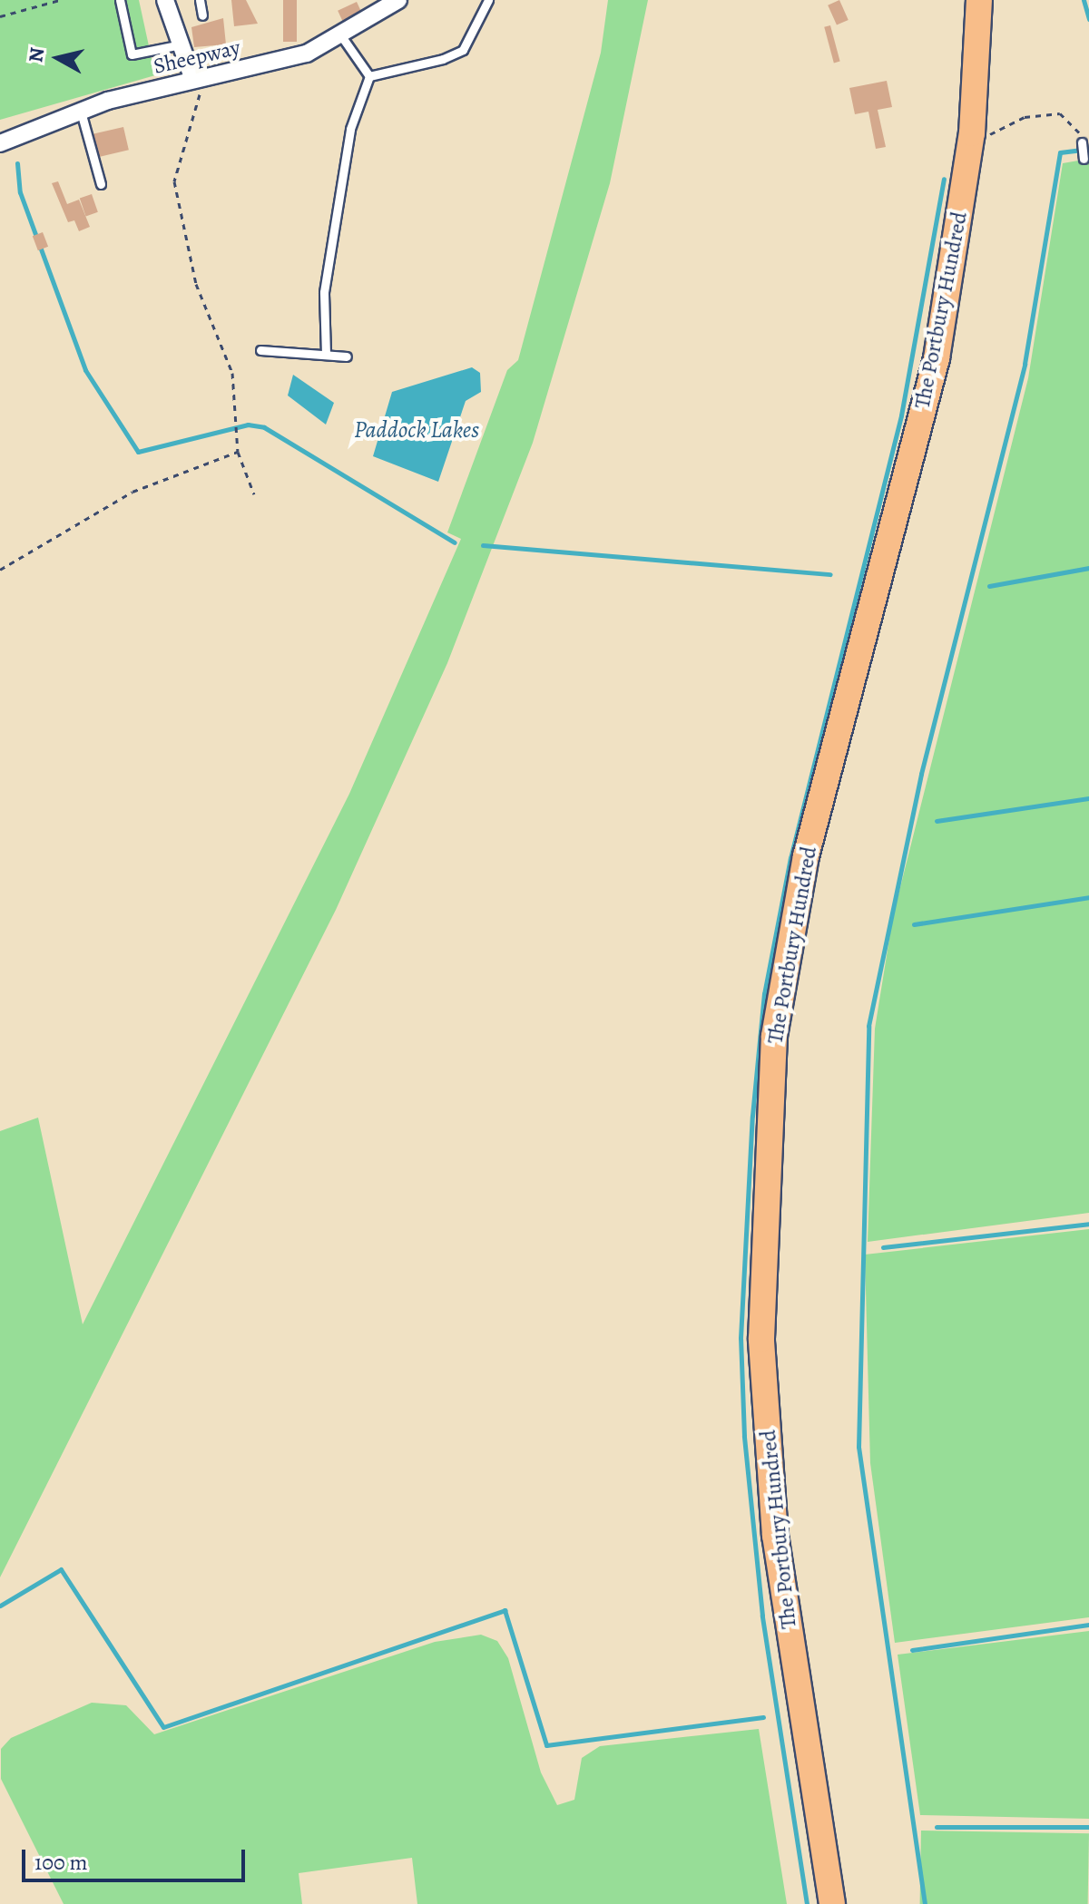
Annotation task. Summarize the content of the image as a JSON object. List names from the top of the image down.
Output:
{
  "streets": {
    "main road": ["The Portbury Hundred"],
    "street": ["Sheepway"]
  },
  "water": ["Paddock Lakes"],
  "scale_bar": "100 m",
  "north": "left"
}
